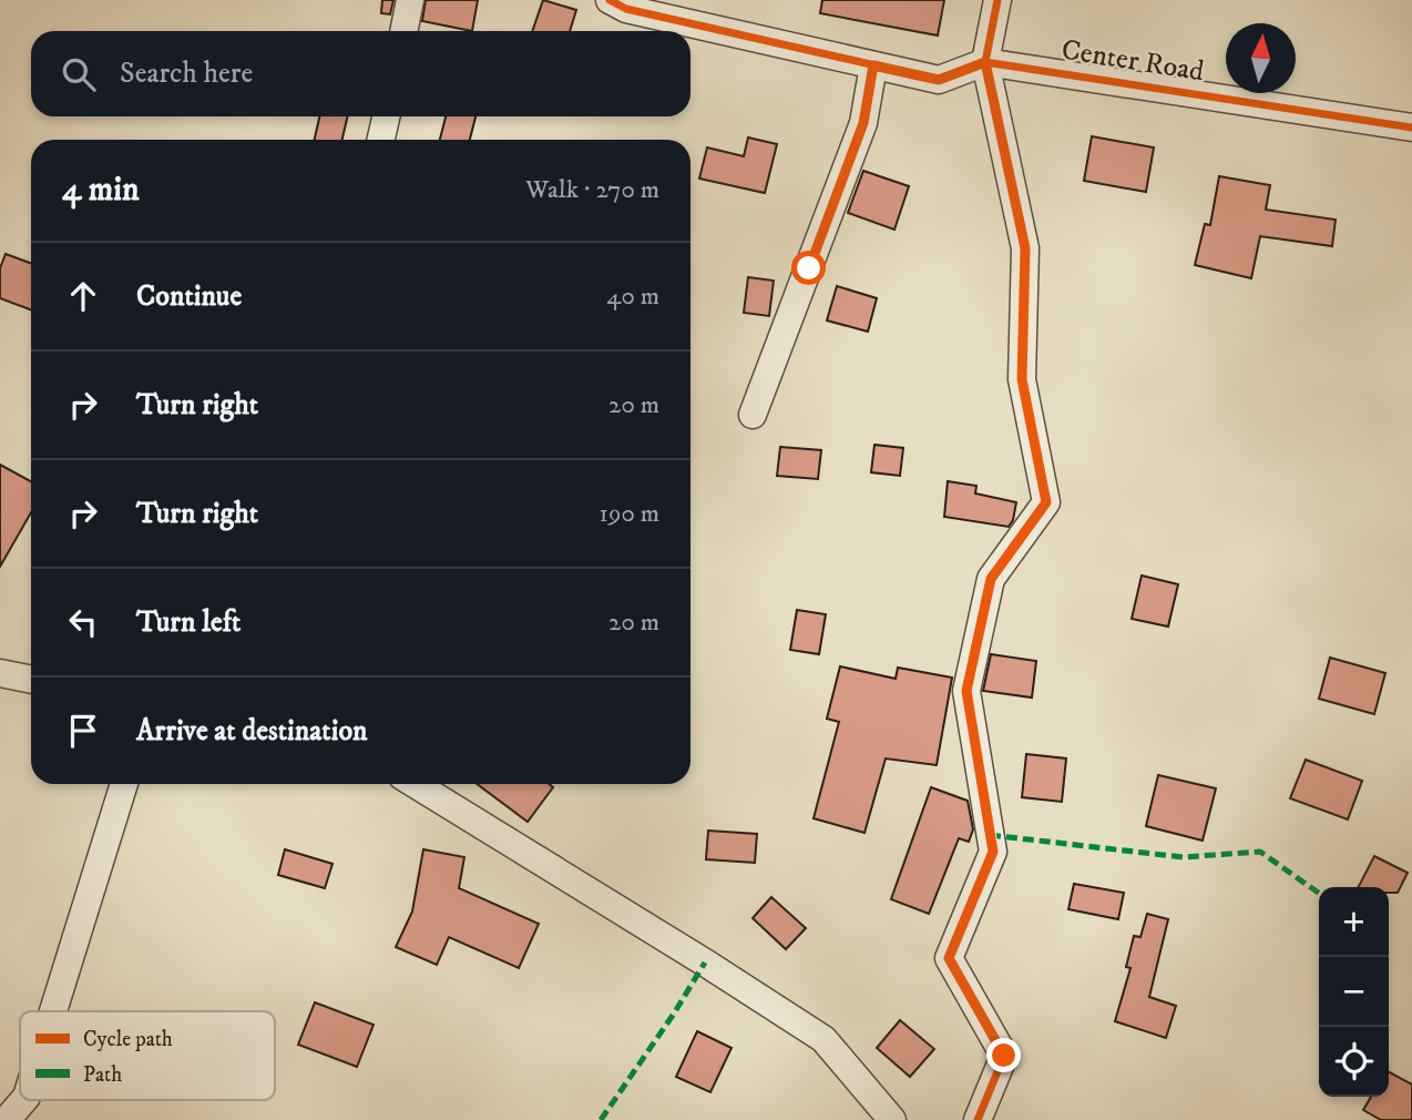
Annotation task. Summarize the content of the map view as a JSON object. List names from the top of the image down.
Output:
{
  "streets": {
    "street": ["Center Road"]
  },
  "legend": ["Cycle path", "Path"],
  "north": "top",
  "page": {
    "search": "Search here",
    "heading": ["4 min", "Walk · 270 m"],
    "list": [
      ["Continue", "40 m"],
      ["Turn right", "20 m"],
      ["Turn right", "190 m"],
      ["Turn left", "20 m"],
      "Arrive at destination"
    ],
    "map_buttons": ["+", "−"]
  }
}
